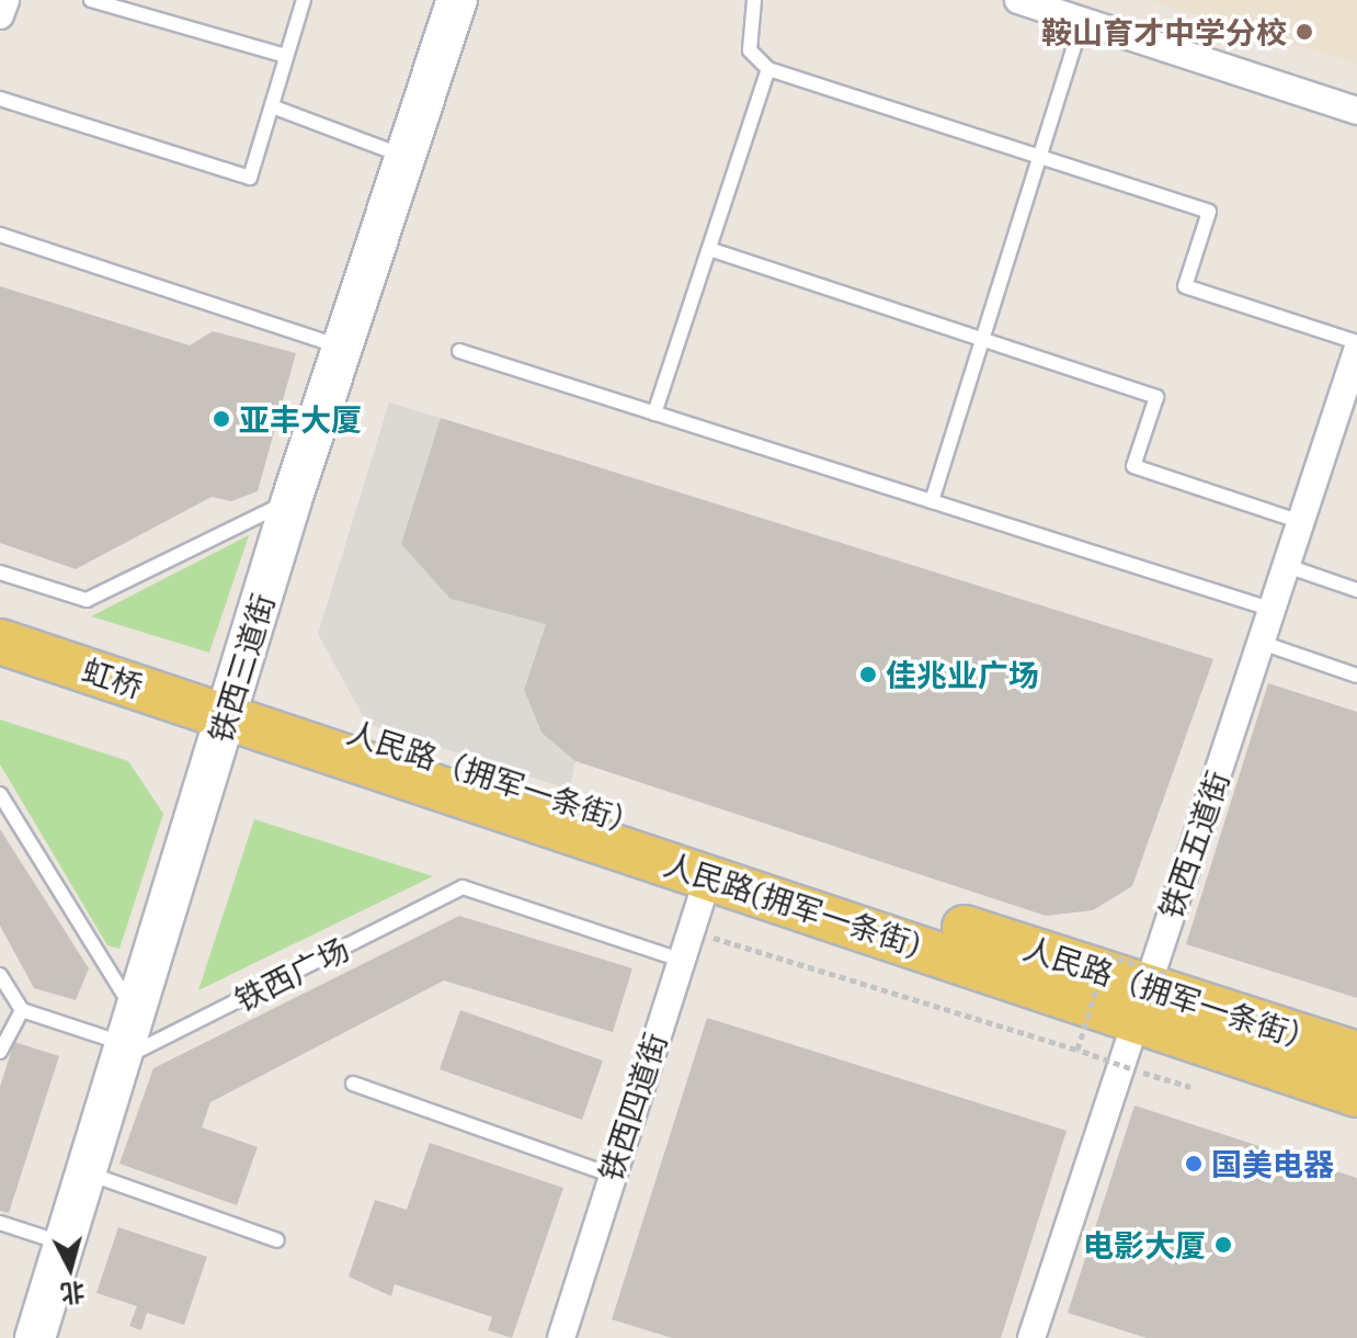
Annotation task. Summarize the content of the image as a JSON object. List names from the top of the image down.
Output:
{
  "streets": {
    "main road": [
      "铁西三道街",
      "虹桥",
      "人民路（拥军一条街）",
      "人民路(拥军一条街)"
    ],
    "street": ["铁西五道街", "铁西四道街"],
    "lane": ["铁西广场"]
  },
  "crossings": [
    ["铁西三道街", "虹桥"],
    ["铁西三道街", "人民路（拥军一条街）"],
    ["铁西三道街", "人民路(拥军一条街)"],
    ["铁西三道街", "铁西广场"],
    ["虹桥", "人民路（拥军一条街）"],
    ["虹桥", "人民路(拥军一条街)"],
    ["人民路（拥军一条街）", "铁西五道街"],
    ["人民路（拥军一条街）", "人民路(拥军一条街)"],
    ["铁西五道街", "人民路(拥军一条街)"],
    ["人民路(拥军一条街)", "铁西四道街"],
    ["铁西广场", "铁西四道街"]
  ],
  "places": [
    "鞍山育才中学分校",
    "亚丰大厦",
    "佳兆业广场",
    "国美电器",
    "电影大厦"
  ],
  "north": "bottom"
}
